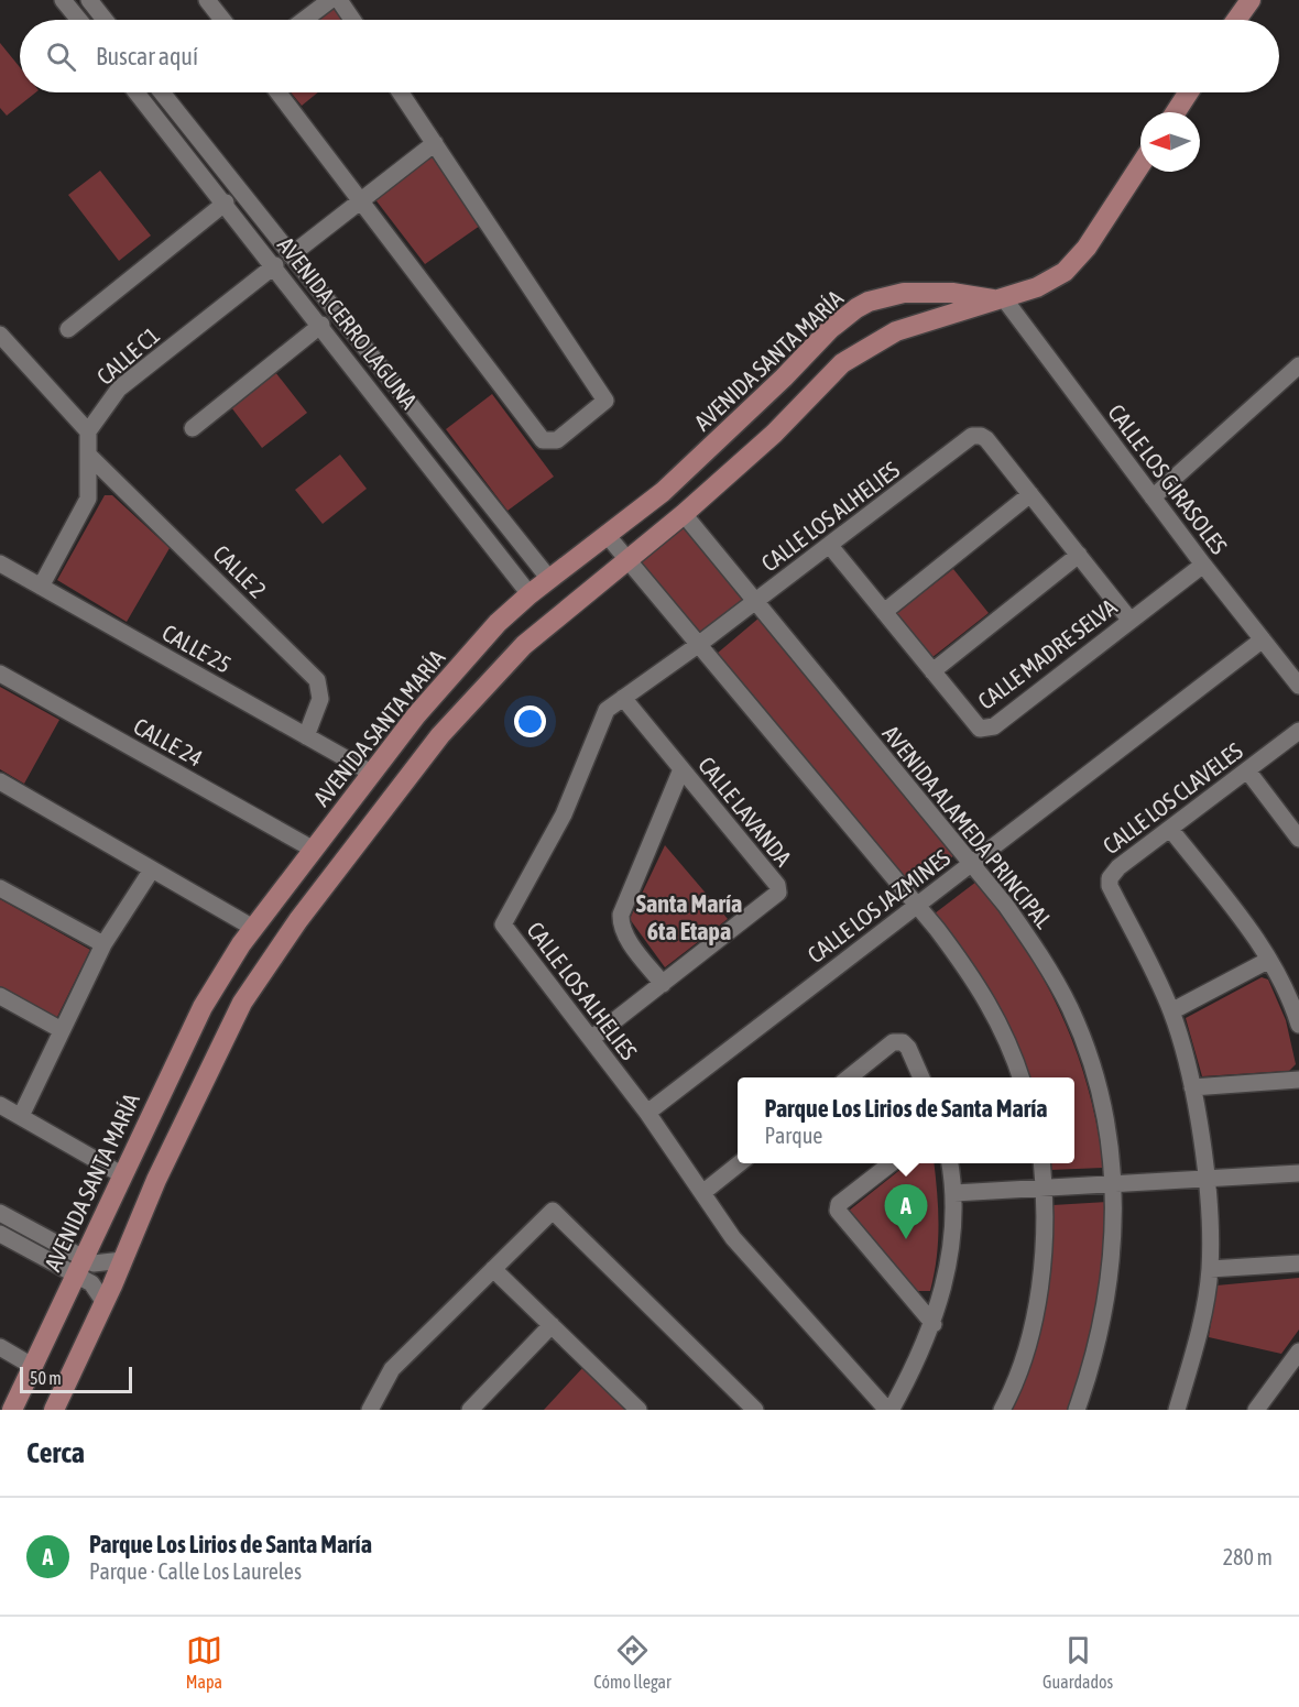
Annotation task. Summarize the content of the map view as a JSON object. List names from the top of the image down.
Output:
{
  "streets": {
    "main road": ["AVENIDA SANTA MARÍA"],
    "street": [
      "AVENIDA CERRO LAGUNA",
      "CALLE C1",
      "CALLE LOS GIRASOLES",
      "CALLE LOS ALHELIES",
      "CALLE 2",
      "CALLE 25",
      "CALLE MADRE SELVA",
      "CALLE 24",
      "CALLE LOS CLAVELES",
      "CALLE LAVANDA",
      "AVENIDA ALAMEDA PRINCIPAL",
      "CALLE LOS JAZMINES"
    ]
  },
  "crossings": [
    ["AVENIDA CERRO LAGUNA", "CALLE C1"],
    ["AVENIDA CERRO LAGUNA", "AVENIDA SANTA MARÍA"],
    ["AVENIDA SANTA MARÍA", "CALLE LOS GIRASOLES"],
    ["AVENIDA SANTA MARÍA", "CALLE 25"],
    ["AVENIDA SANTA MARÍA", "CALLE 24"],
    ["AVENIDA SANTA MARÍA", "AVENIDA ALAMEDA PRINCIPAL"],
    ["CALLE LOS GIRASOLES", "CALLE MADRE SELVA"],
    ["CALLE LOS GIRASOLES", "CALLE LOS JAZMINES"],
    ["CALLE LOS ALHELIES", "CALLE MADRE SELVA"],
    ["CALLE LOS ALHELIES", "CALLE LAVANDA"],
    ["CALLE LOS ALHELIES", "AVENIDA ALAMEDA PRINCIPAL"],
    ["CALLE LOS ALHELIES", "CALLE LOS JAZMINES"],
    ["CALLE 2", "CALLE 25"],
    ["AVENIDA ALAMEDA PRINCIPAL", "CALLE LOS JAZMINES"]
  ],
  "districts": ["Santa María 6ta Etapa"],
  "scale_bar": "50 m",
  "north": "left",
  "page": {
    "search": "Buscar aquí",
    "popup": ["Parque Los Lirios de Santa María", "Parque"],
    "pins": "A",
    "scale": "50 m",
    "heading": "Cerca",
    "list": [
      {
        "mark": "A",
        "name": "Parque Los Lirios de Santa María",
        "note": "Parque · Calle Los Laureles",
        "value": "280 m"
      }
    ],
    "nav": ["Mapa", "Cómo llegar", "Guardados"]
  }
}
